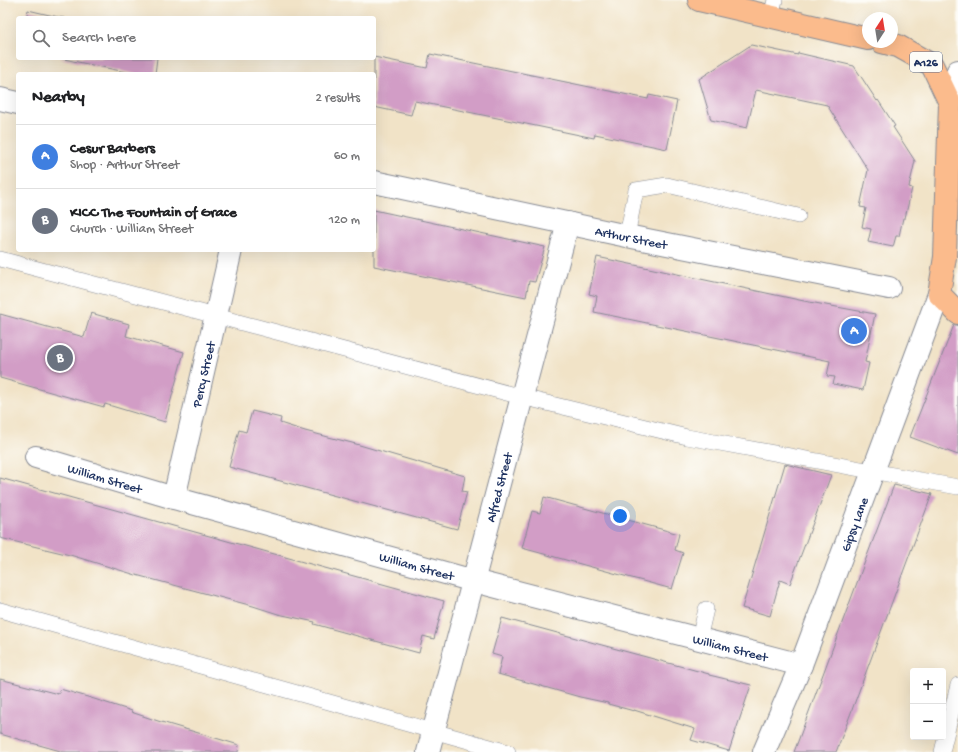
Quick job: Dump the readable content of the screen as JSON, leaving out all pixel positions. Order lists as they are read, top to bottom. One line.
{"streets":{"main road":["A126"],"street":["Arthur Street","Percy Street","William Street","Alfred Street","Gipsy Lane"]},"crossings":[["A126","Gipsy Lane"],["Arthur Street","Alfred Street"],["Percy Street","William Street"],["William Street","Alfred Street"],["William Street","Gipsy Lane"]],"north":"top","page":{"search":"Search here","heading":["Nearby","2 results"],"list":[{"mark":"A","name":"Cesur Barbers","note":"Shop · Arthur Street","value":"60 m"},{"mark":"B","name":"KICC The Fountain of Grace","note":"Church · William Street","value":"120 m"}],"pins":["A","B"],"map_buttons":["+","−"]}}
